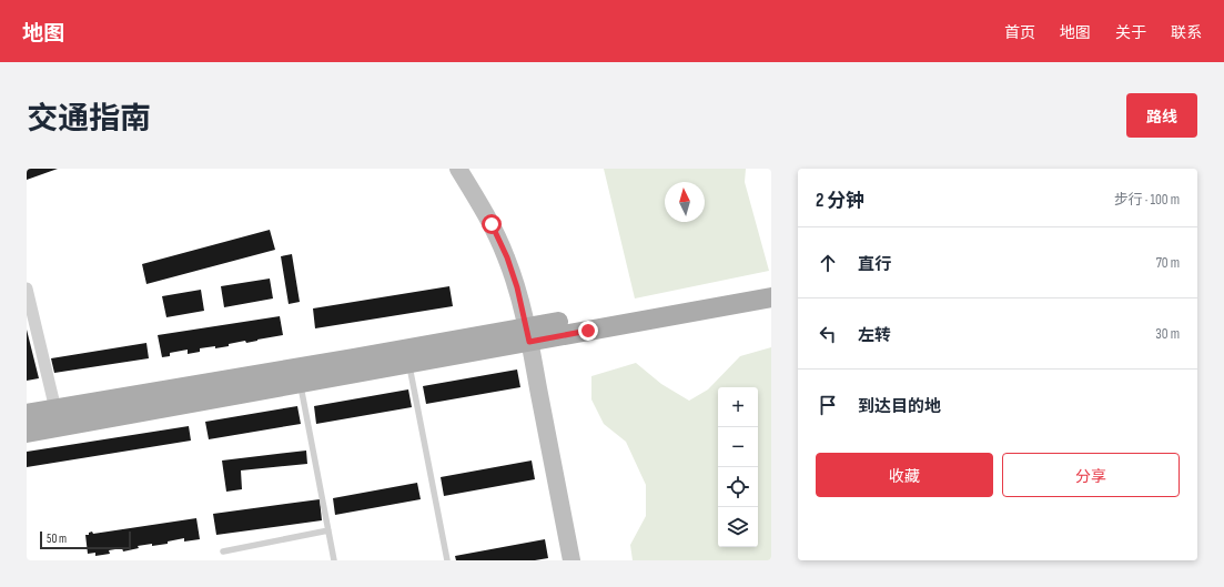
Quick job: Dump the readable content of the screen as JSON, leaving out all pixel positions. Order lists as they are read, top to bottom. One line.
{"scale_bar":"50 m","north":"top","page":{"header":"地图","nav":["首页","地图","关于","联系"],"title":"交通指南","buttons":["路线",["收藏","分享"]],"heading":["2 分钟","步行 · 100 m"],"list":[["直行","70 m"],["左转","30 m"],"到达目的地"],"map_buttons":["+","−"],"scale":"50 m"}}
